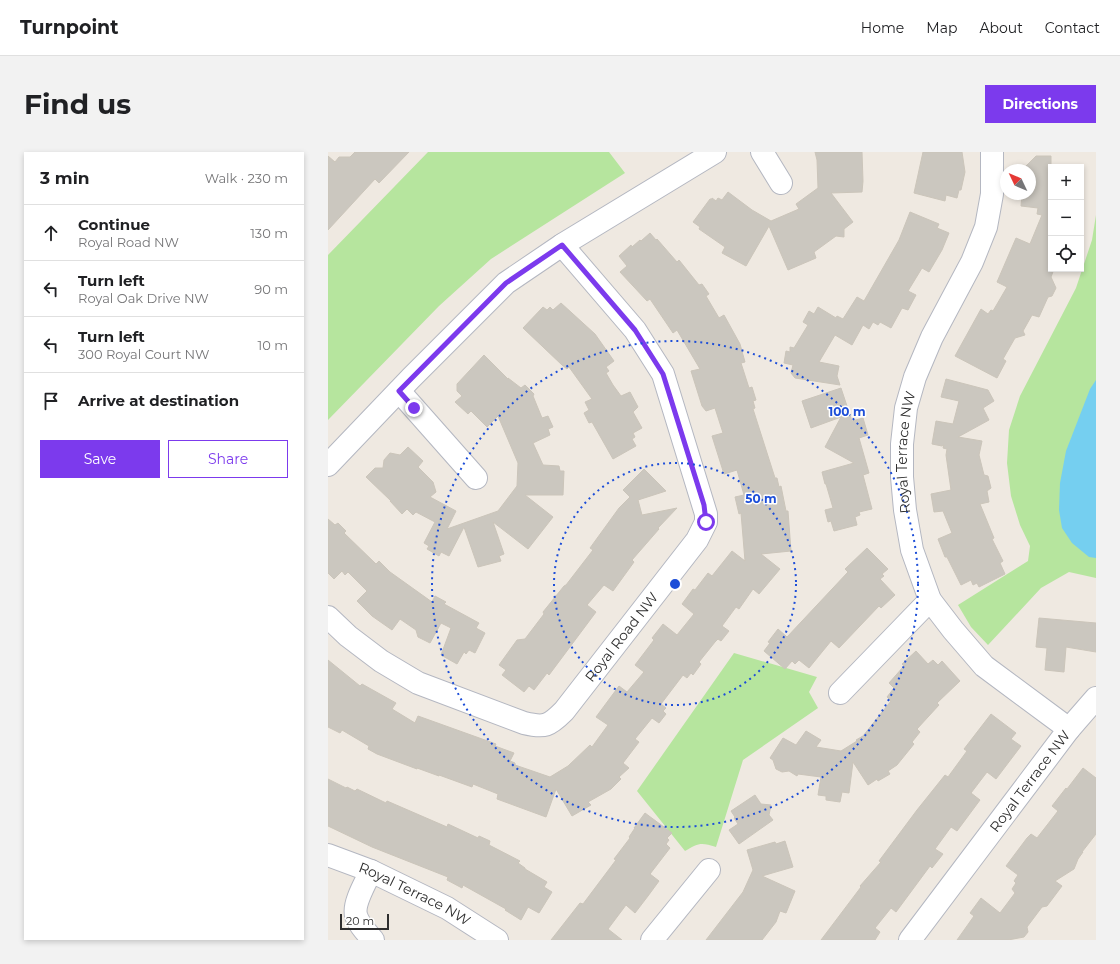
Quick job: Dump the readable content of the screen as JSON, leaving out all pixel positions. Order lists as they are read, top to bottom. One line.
{"streets":{"street":["Royal Terrace NW","Royal Road NW"]},"scale_bar":"20 m","north":"top left","page":{"header":"Turnpoint","nav":["Home","Map","About","Contact"],"buttons":["Directions",["Save","Share"]],"title":"Find us","heading":["3 min","Walk · 230 m"],"map_buttons":["+","−"],"list":[["Continue","Royal Road NW","130 m"],["Turn left","Royal Oak Drive NW","90 m"],["Turn left","300 Royal Court NW","10 m"],"Arrive at destination"],"scale":"20 m"},"rings":["100 m","50 m"]}
